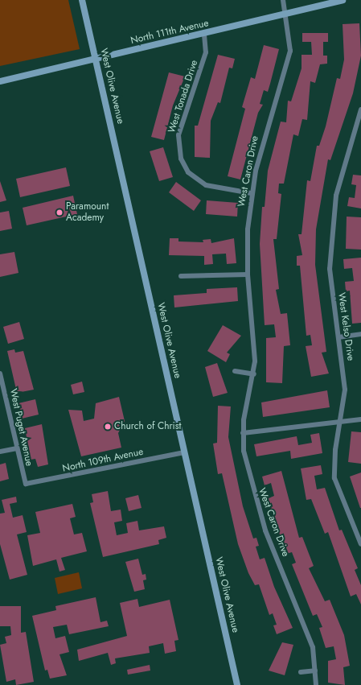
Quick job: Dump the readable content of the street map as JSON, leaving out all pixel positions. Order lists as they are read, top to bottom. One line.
{"streets":{"main road":["North 111th Avenue","West Olive Avenue"],"street":["West Tonada Drive","West Caron Drive","West Kelso Drive","West Puget Avenue","North 109th Avenue"]},"crossings":[["North 111th Avenue","West Olive Avenue"],["North 111th Avenue","West Tonada Drive"],["North 111th Avenue","West Caron Drive"],["West Olive Avenue","North 109th Avenue"],["West Tonada Drive","West Caron Drive"],["West Puget Avenue","North 109th Avenue"]],"places":["Paramount Academy","Church of Christ"]}
